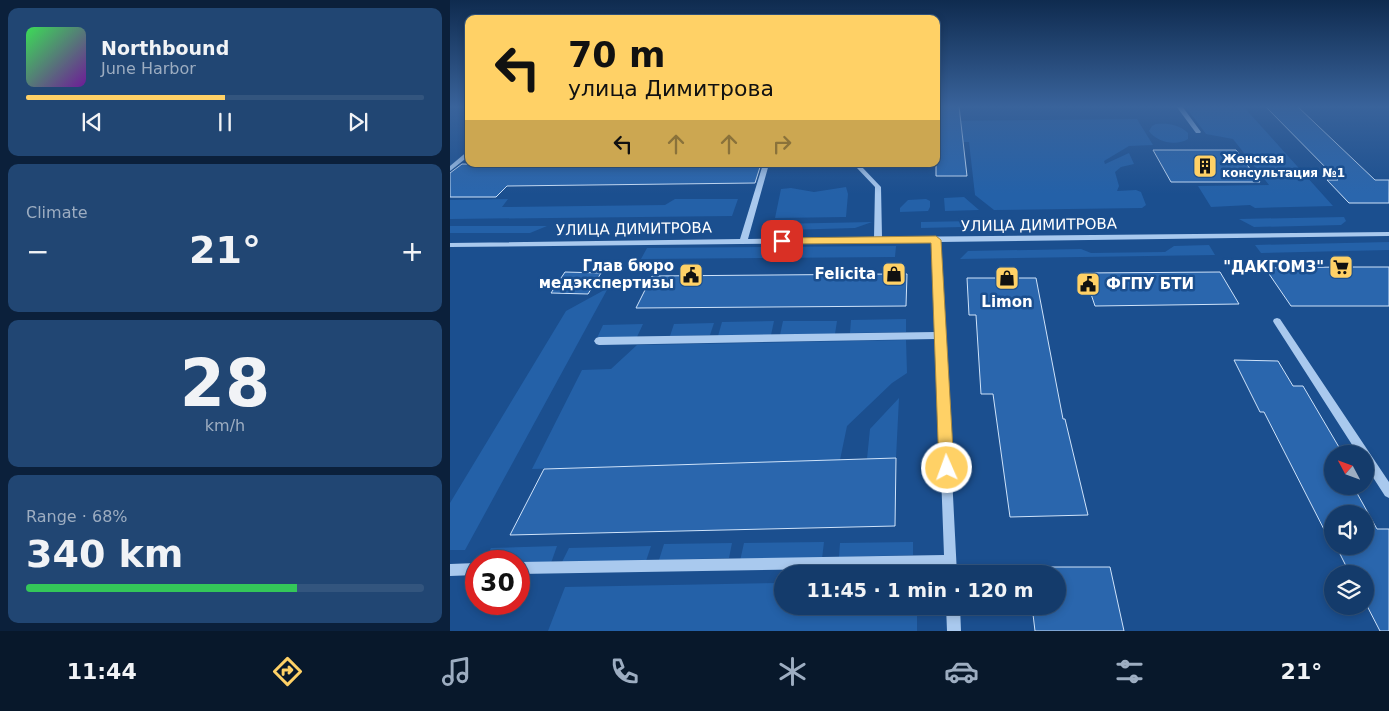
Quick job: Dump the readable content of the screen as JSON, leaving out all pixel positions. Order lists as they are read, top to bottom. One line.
{"streets":{"street":["УЛИЦА ДИМИТРОВА"]},"places":{"building":["Женская консультация №1"],"supermarket":["\"ДАКГОМЗ\""],"shop":["Felicita","Limon"],"public building":["Глав бюро медэкспертизы","ФГПУ БТИ"]},"north":"top left","page":{"turn":["70 m","улица Димитрова"],"song":["Northbound","June Harbor"],"tile":["Climate",["28","km/h"],["Range · 68%","340 km"]],"heat":["−","21°","+"],"limit":"30","trip":"11:45 · 1 min · 120 m","tabs":["11:44","21°"]}}
